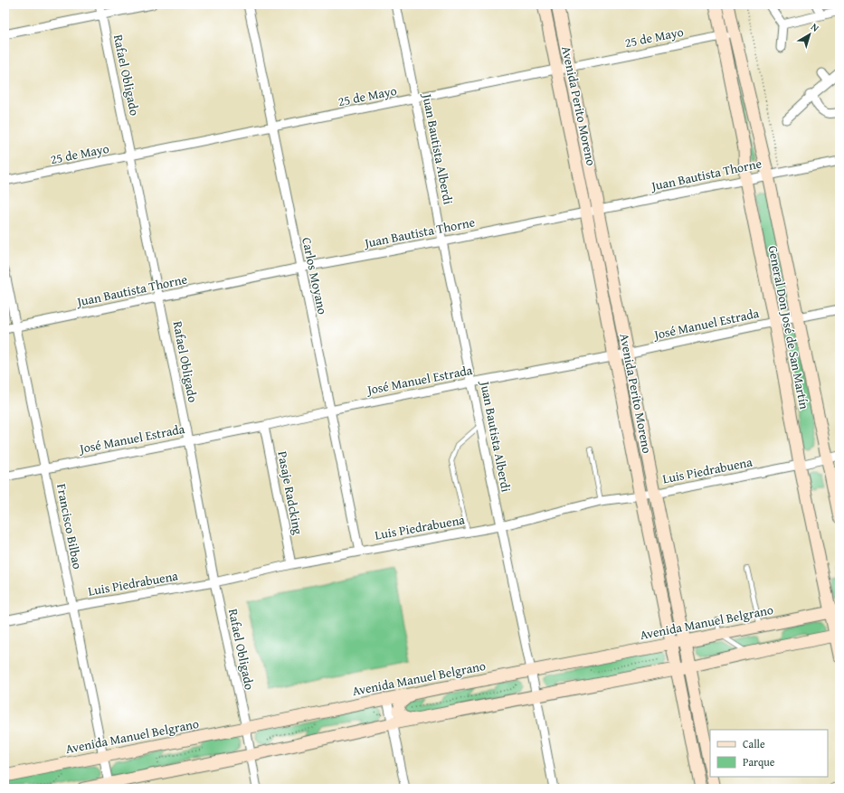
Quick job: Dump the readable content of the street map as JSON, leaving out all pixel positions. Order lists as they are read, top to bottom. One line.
{"streets":{"main road":["Avenida Perito Moreno","General Don José de San Martín","Avenida Manuel Belgrano"],"street":["25 de Mayo","Rafael Obligado","Juan Bautista Alberdi","Juan Bautista Thorne","Carlos Moyano","José Manuel Estrada","Luis Piedrabuena","Pasaje Radcking","Francisco Bilbao"]},"crossings":[["25 de Mayo","Rafael Obligado"],["25 de Mayo","Avenida Perito Moreno"],["25 de Mayo","Juan Bautista Alberdi"],["25 de Mayo","Carlos Moyano"],["25 de Mayo","General Don José de San Martín"],["Rafael Obligado","Juan Bautista Thorne"],["Rafael Obligado","José Manuel Estrada"],["Rafael Obligado","Luis Piedrabuena"],["Rafael Obligado","Avenida Manuel Belgrano"],["Avenida Perito Moreno","Juan Bautista Thorne"],["Avenida Perito Moreno","José Manuel Estrada"],["Avenida Perito Moreno","Luis Piedrabuena"],["Avenida Perito Moreno","Avenida Manuel Belgrano"],["Juan Bautista Alberdi","Juan Bautista Thorne"],["Juan Bautista Alberdi","José Manuel Estrada"],["Juan Bautista Alberdi","Luis Piedrabuena"],["Juan Bautista Alberdi","Avenida Manuel Belgrano"],["Juan Bautista Thorne","Carlos Moyano"],["Juan Bautista Thorne","General Don José de San Martín"],["Juan Bautista Thorne","Francisco Bilbao"],["Carlos Moyano","José Manuel Estrada"],["Carlos Moyano","Luis Piedrabuena"],["José Manuel Estrada","General Don José de San Martín"],["José Manuel Estrada","Pasaje Radcking"],["José Manuel Estrada","Francisco Bilbao"],["General Don José de San Martín","Luis Piedrabuena"],["General Don José de San Martín","Avenida Manuel Belgrano"],["Luis Piedrabuena","Pasaje Radcking"],["Luis Piedrabuena","Francisco Bilbao"],["Francisco Bilbao","Avenida Manuel Belgrano"]],"legend":["Calle","Parque"],"north":"top right"}
